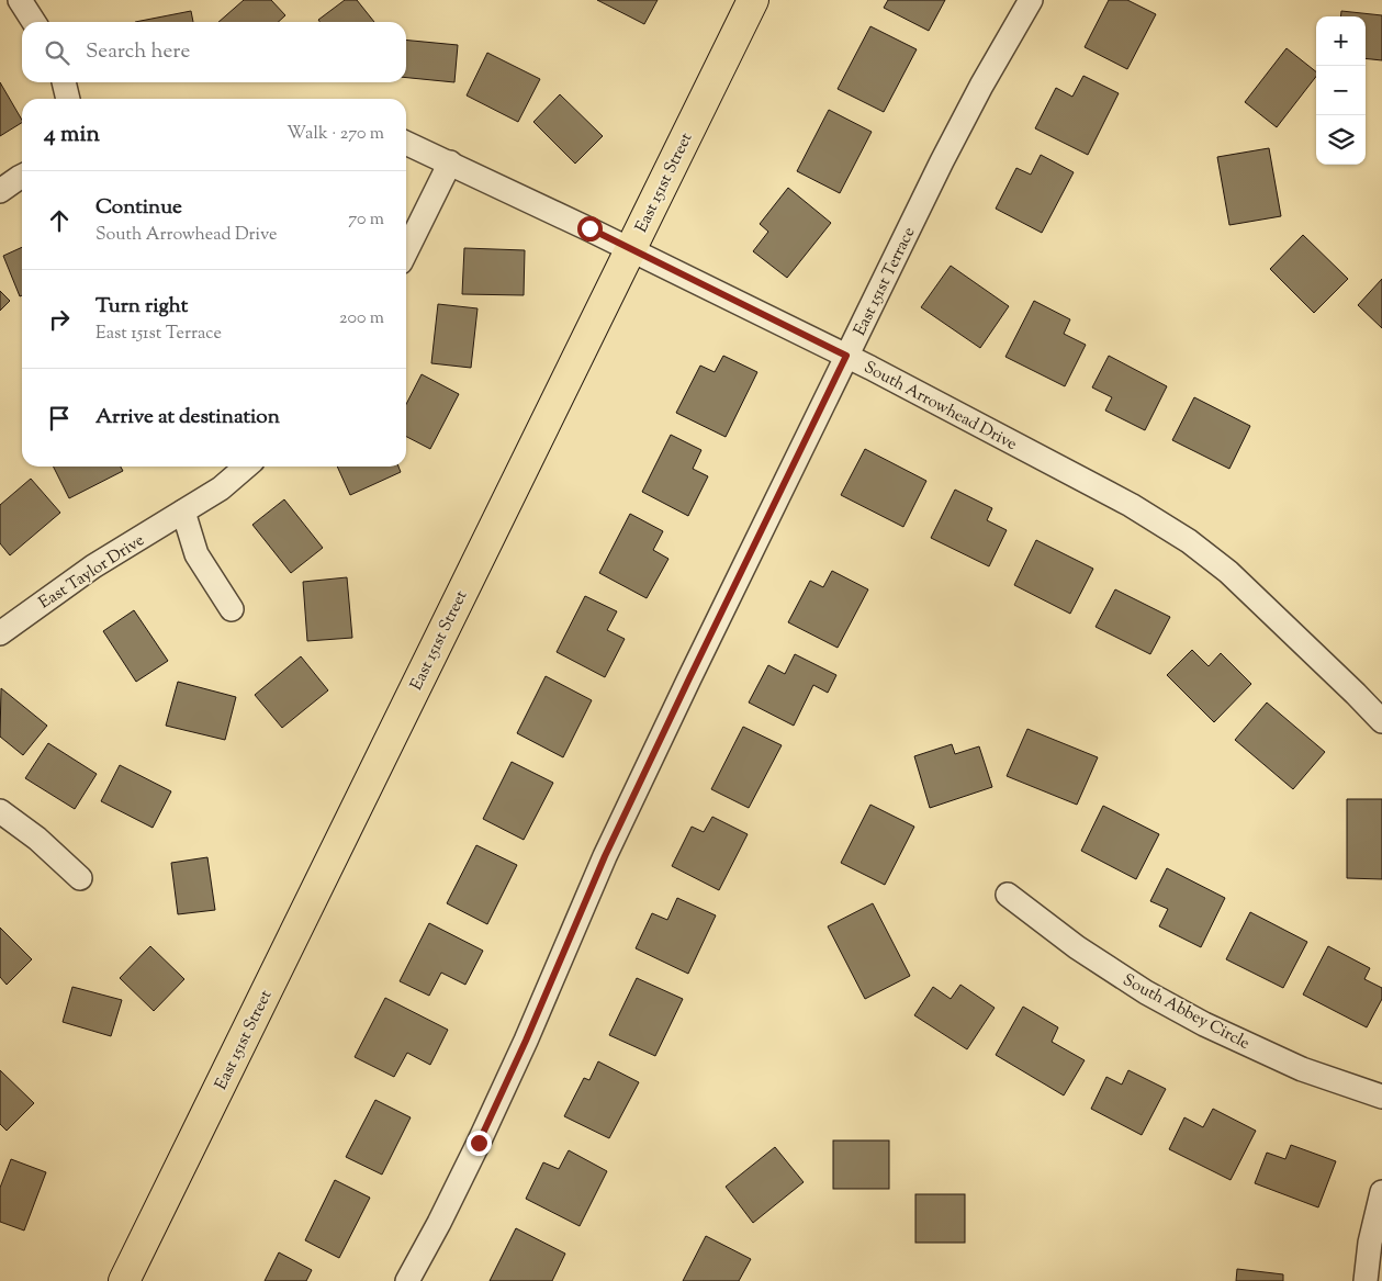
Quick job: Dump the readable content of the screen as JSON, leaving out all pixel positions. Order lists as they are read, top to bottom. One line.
{"streets":{"main road":["East 151st Street"],"street":["East 151st Terrace","South Arrowhead Drive","East Taylor Drive","South Abbey Circle"]},"crossings":[["East 151st Street","South Arrowhead Drive"],["East 151st Terrace","South Arrowhead Drive"]],"page":{"map_buttons":["+","−"],"search":"Search here","heading":["4 min","Walk · 270 m"],"list":[["Continue","South Arrowhead Drive","70 m"],["Turn right","East 151st Terrace","200 m"],"Arrive at destination"]}}
